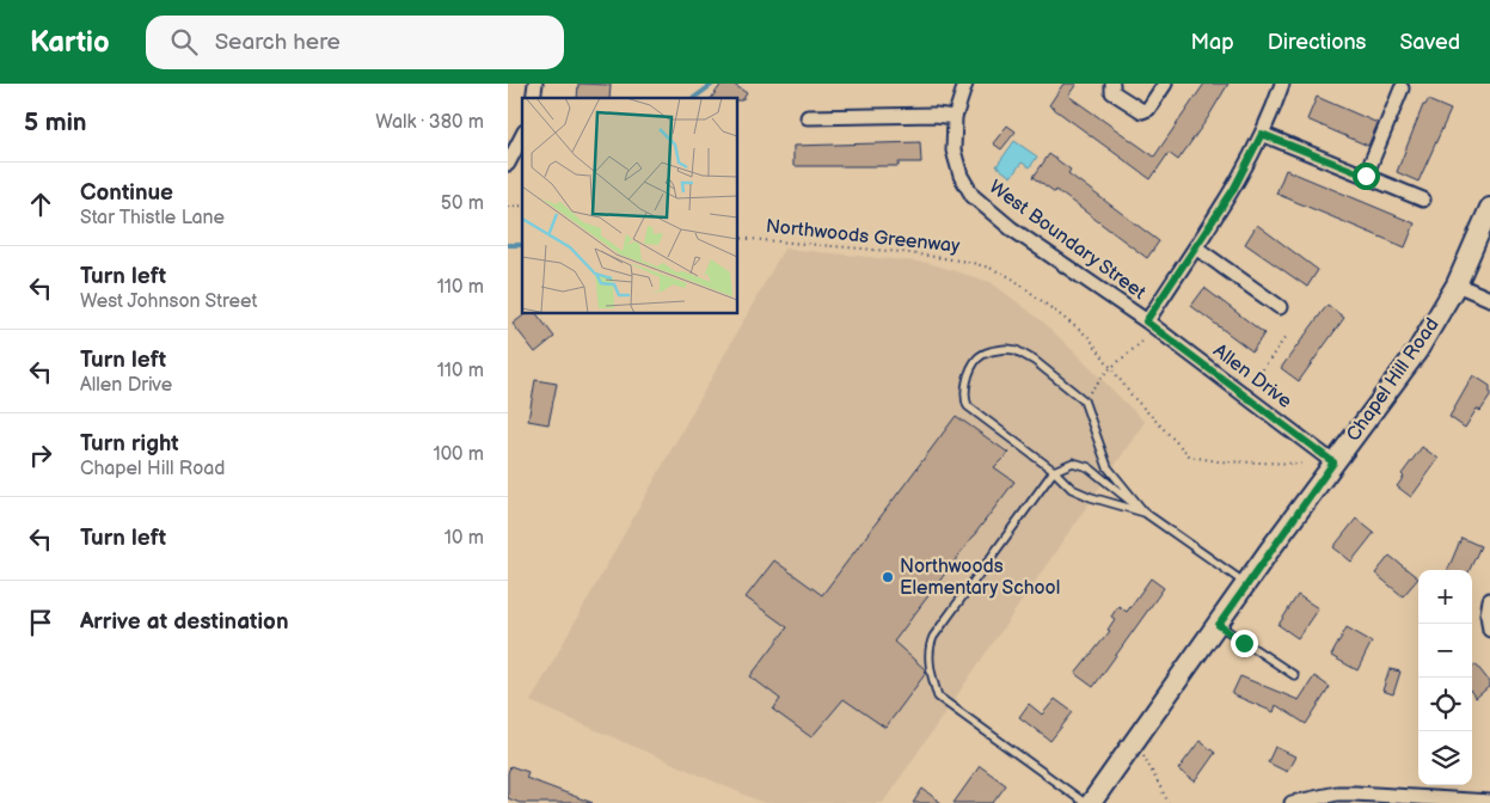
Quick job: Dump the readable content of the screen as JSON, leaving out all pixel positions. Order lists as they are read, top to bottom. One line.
{"streets":{"main road":["Chapel Hill Road"],"street":["West Boundary Street","Allen Drive"],"path":["Northwoods Greenway"]},"crossings":[["West Boundary Street","Allen Drive"],["Allen Drive","Chapel Hill Road"]],"places":["Northwoods Elementary School"],"page":{"header":"Kartio","search":"Search here","nav":["Map","Directions","Saved"],"heading":["5 min","Walk · 380 m"],"list":[["Continue","Star Thistle Lane","50 m"],["Turn left","West Johnson Street","110 m"],["Turn left","Allen Drive","110 m"],["Turn right","Chapel Hill Road","100 m"],["Turn left","10 m"],"Arrive at destination"],"map_buttons":["+","−"]}}
